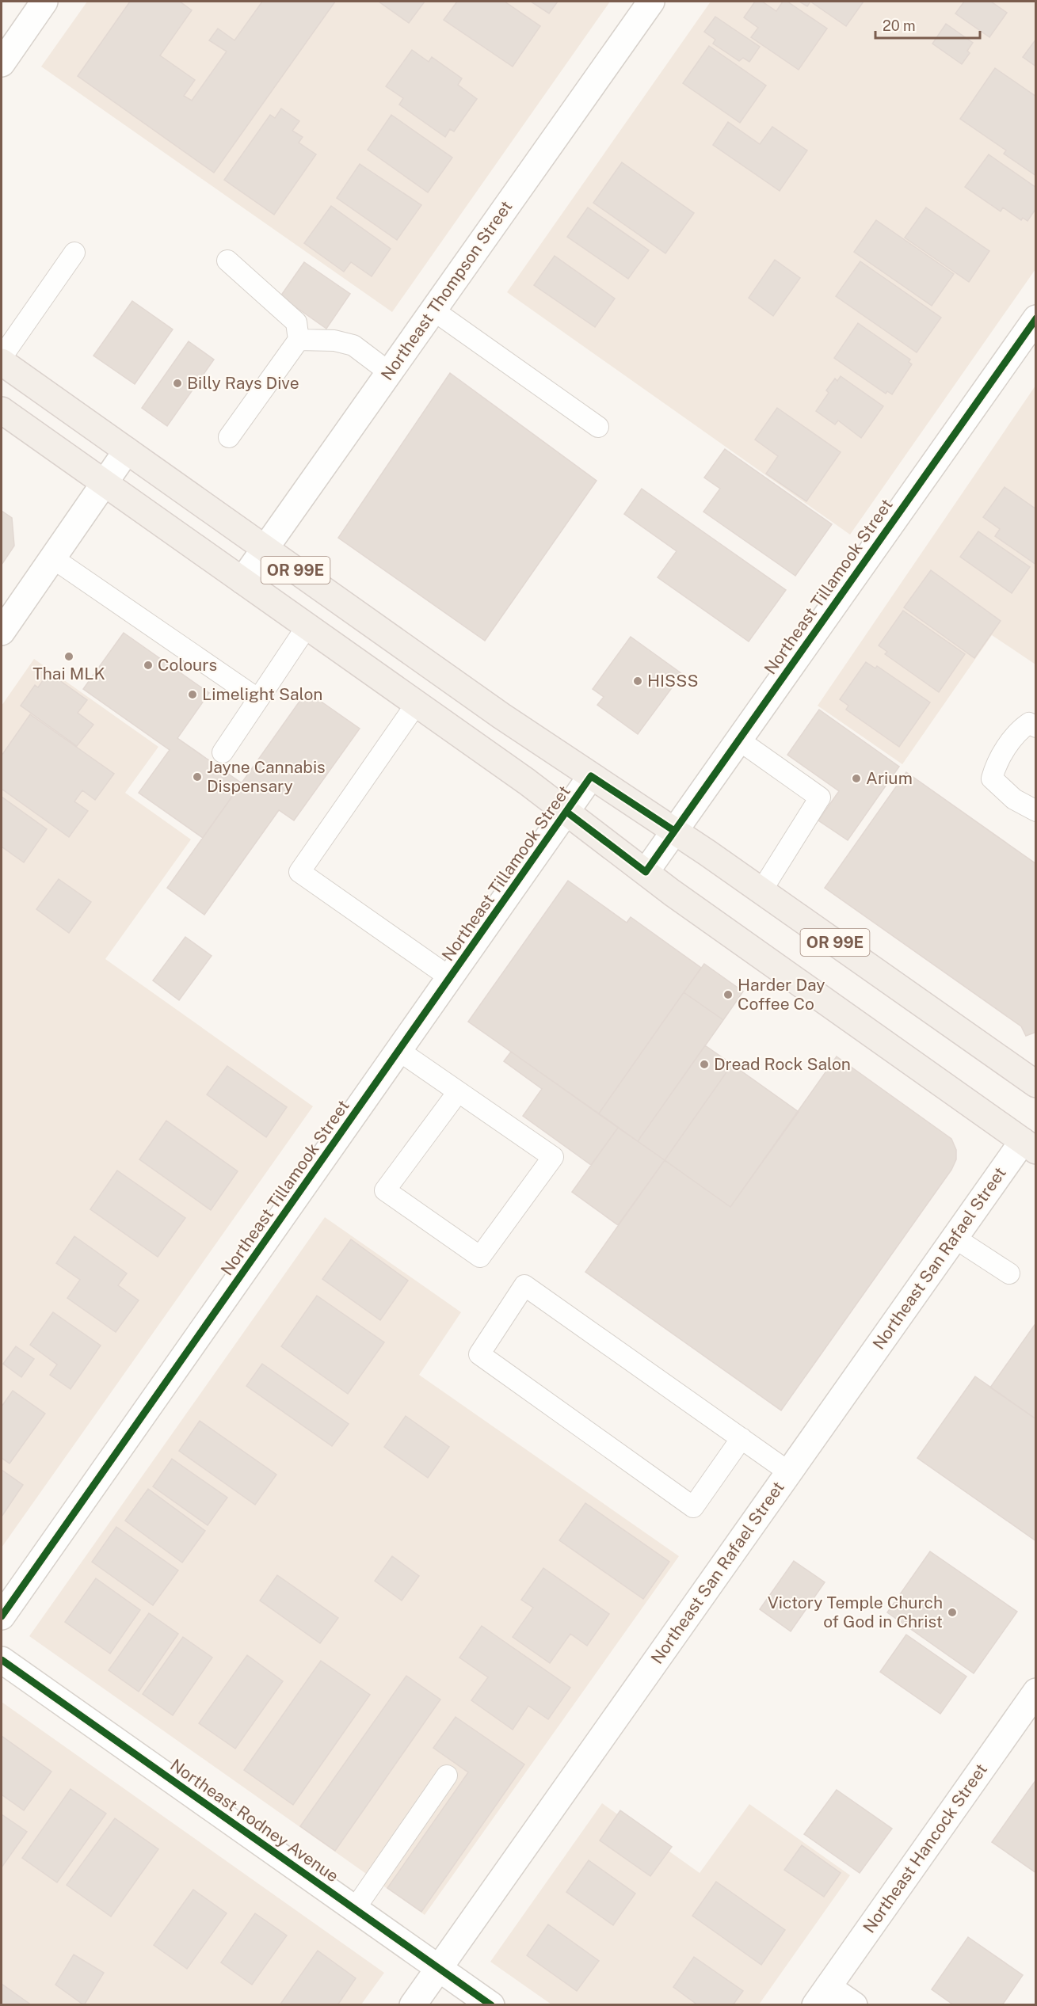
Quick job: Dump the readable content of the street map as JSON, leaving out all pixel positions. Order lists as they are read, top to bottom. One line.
{"streets":{"main road":["OR 99E"],"street":["Northeast Thompson Street","Northeast Tillamook Street","Northeast San Rafael Street","Northeast Rodney Avenue","Northeast Hancock Street"]},"crossings":[["Northeast Thompson Street","OR 99E"],["OR 99E","Northeast Tillamook Street"],["OR 99E","Northeast San Rafael Street"],["Northeast San Rafael Street","Northeast Rodney Avenue"]],"places":["Billy Rays Dive","Thai MLK","Colours","HISSS","Limelight Salon","Jayne Cannabis Dispensary","Arium","Harder Day Coffee Co","Dread Rock Salon","Victory Temple Church of God in Christ"],"scale_bar":"20 m"}
